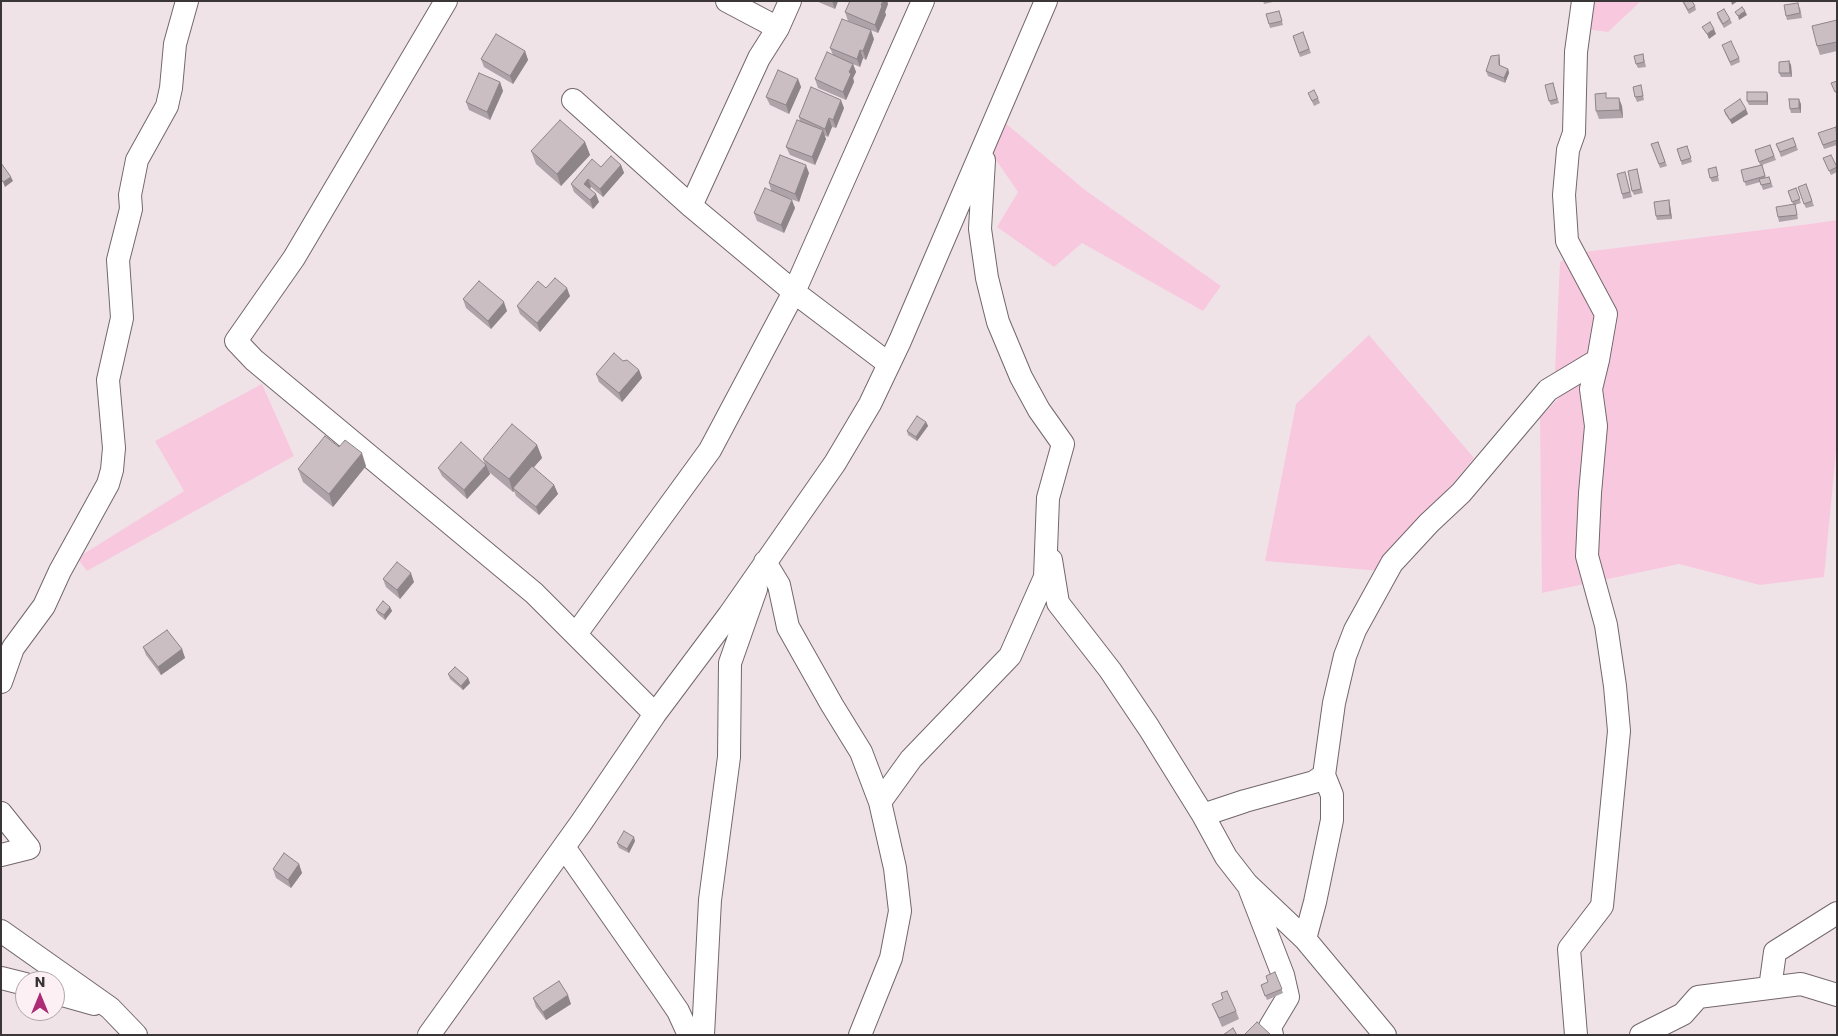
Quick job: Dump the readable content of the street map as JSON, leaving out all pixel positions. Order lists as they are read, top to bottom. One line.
{"north":"top"}
